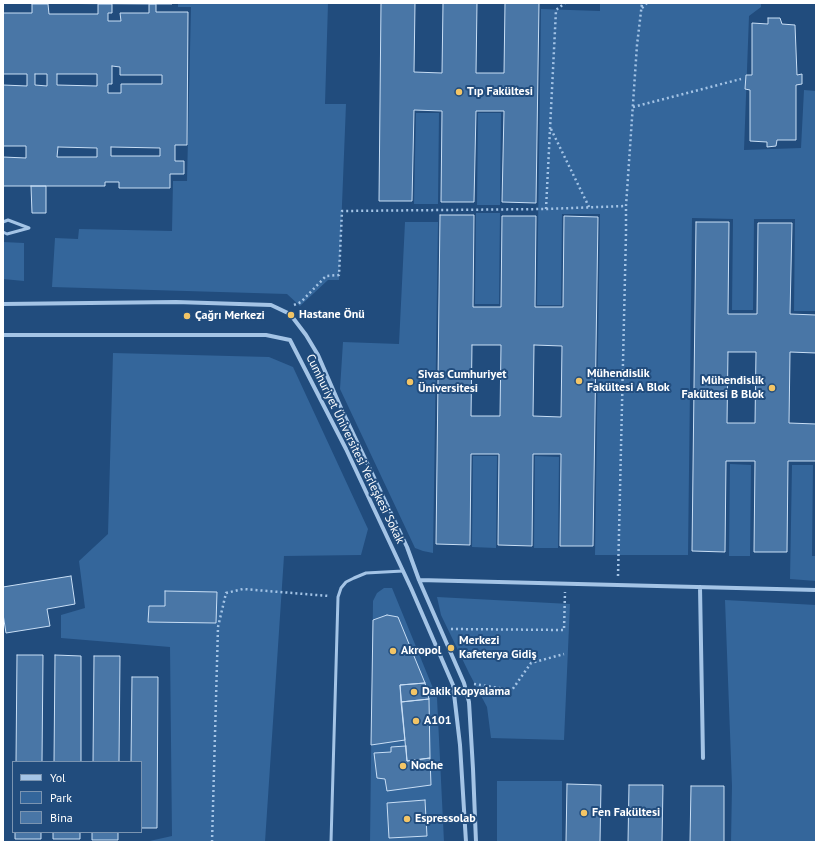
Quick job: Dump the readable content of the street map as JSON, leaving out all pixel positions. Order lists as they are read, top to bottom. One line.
{"streets":{"street":["Cumhuriyet Üniversitesi Yerleşkesi Sokak"]},"places":["Tıp Fakültesi","Hastane Önü","Çağrı Merkezi","Mühendislik Fakültesi A Blok","Sivas Cumhuriyet Üniversitesi","Mühendislik Fakültesi B Blok","Merkezi Kafeterya Gidiş","Akropol","Dakik Kopyalama","A101","Noche","Fen Fakültesi","Espressolab"],"legend":["Yol","Park","Bina"]}
